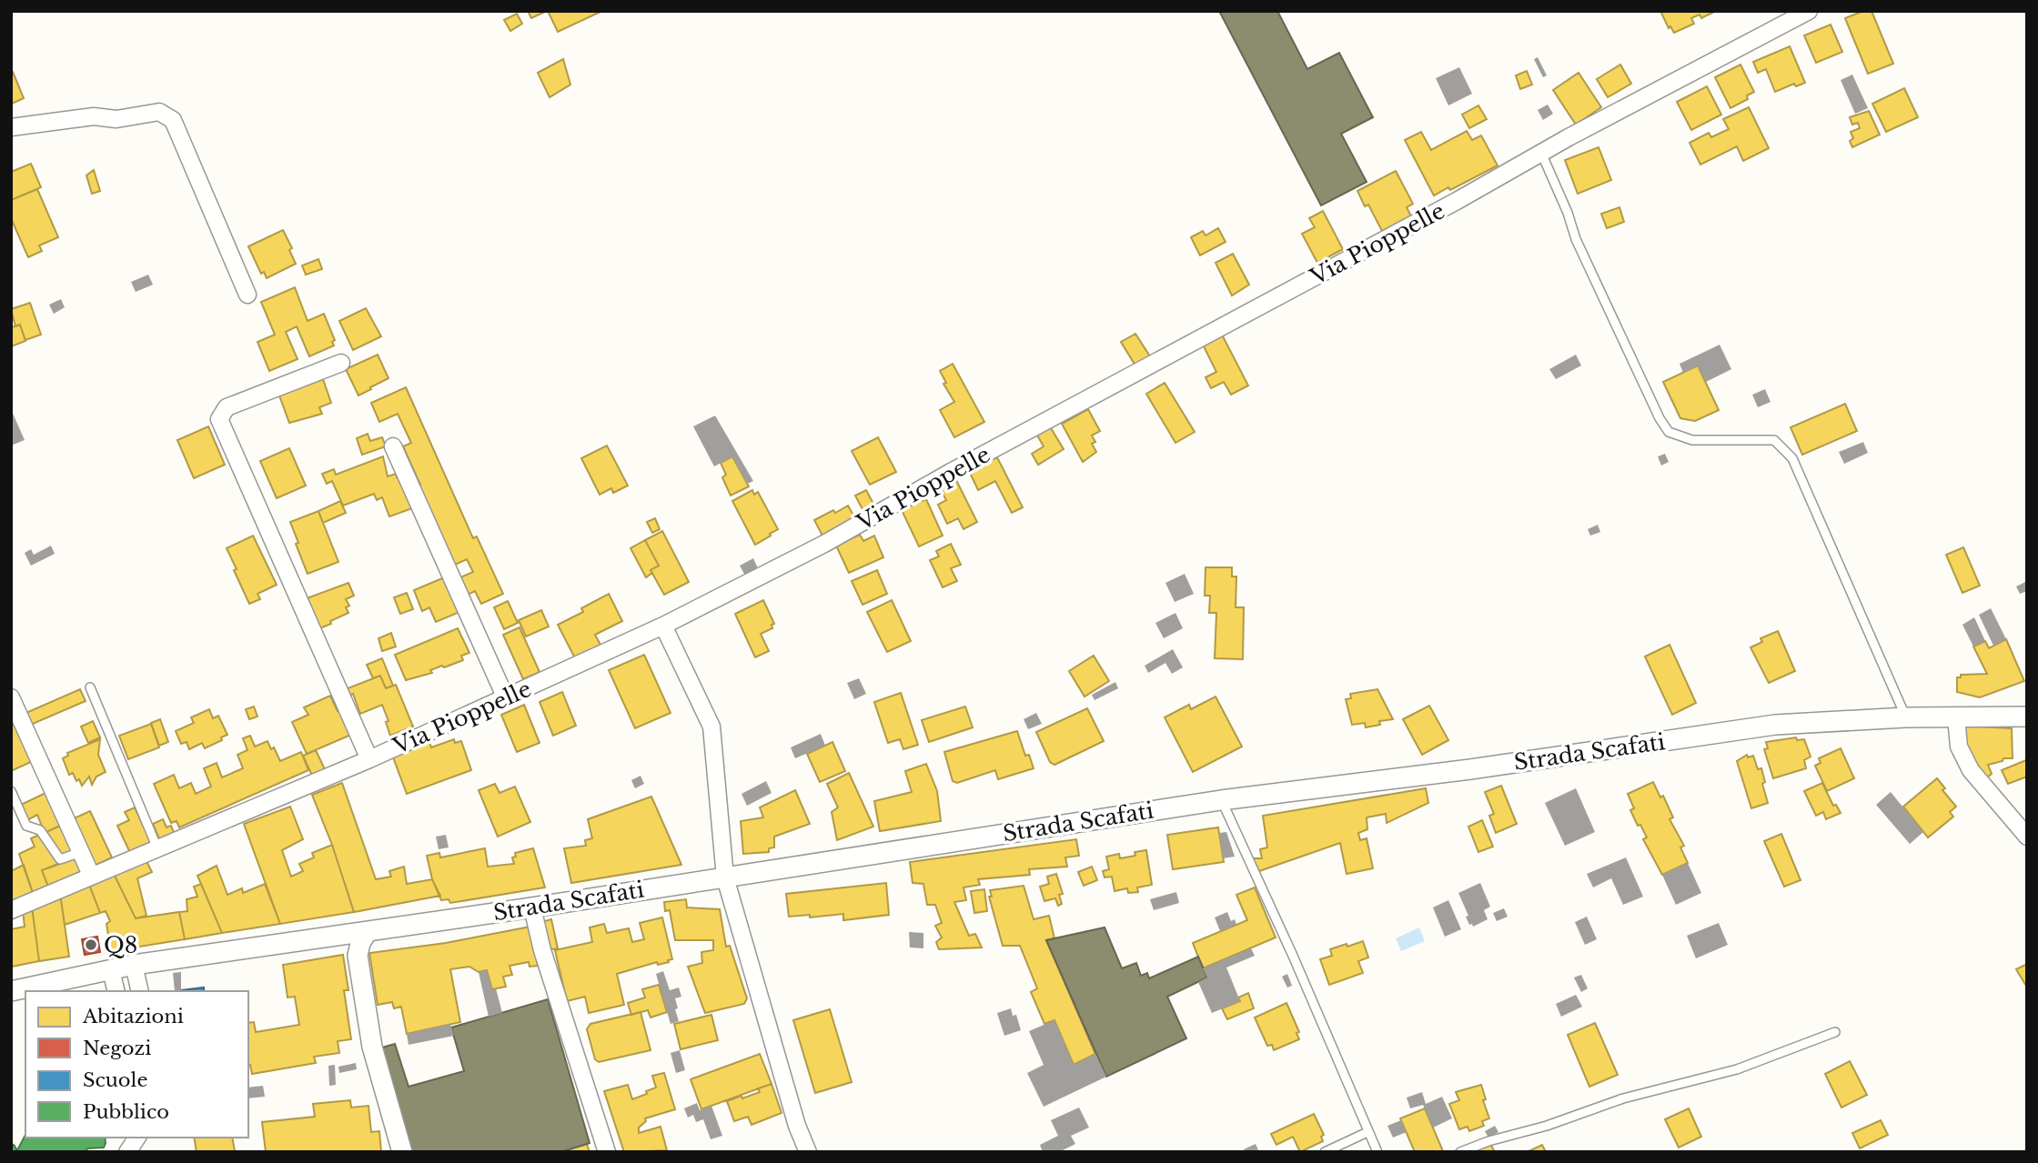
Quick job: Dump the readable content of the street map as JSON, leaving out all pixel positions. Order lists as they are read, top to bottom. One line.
{"streets":{"street":["Via Pioppelle","Strada Scafati"]},"places":["Q8"],"legend":["Abitazioni","Negozi","Scuole","Pubblico"]}
